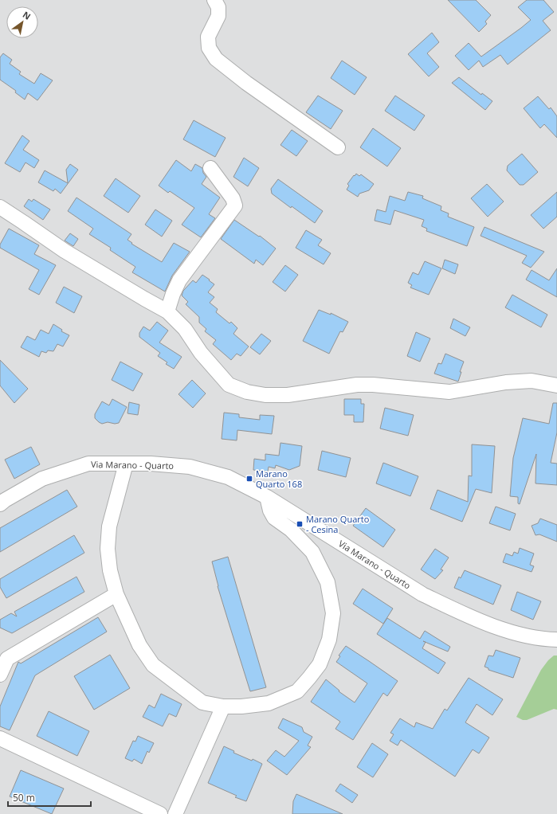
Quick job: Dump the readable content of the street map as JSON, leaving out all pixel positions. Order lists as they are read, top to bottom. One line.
{"streets":{"street":["Via Marano - Quarto"]},"places":{"transit":["Marano Quarto 168","Marano Quarto - Cesina"]},"scale_bar":"50 m","north":"top right"}
